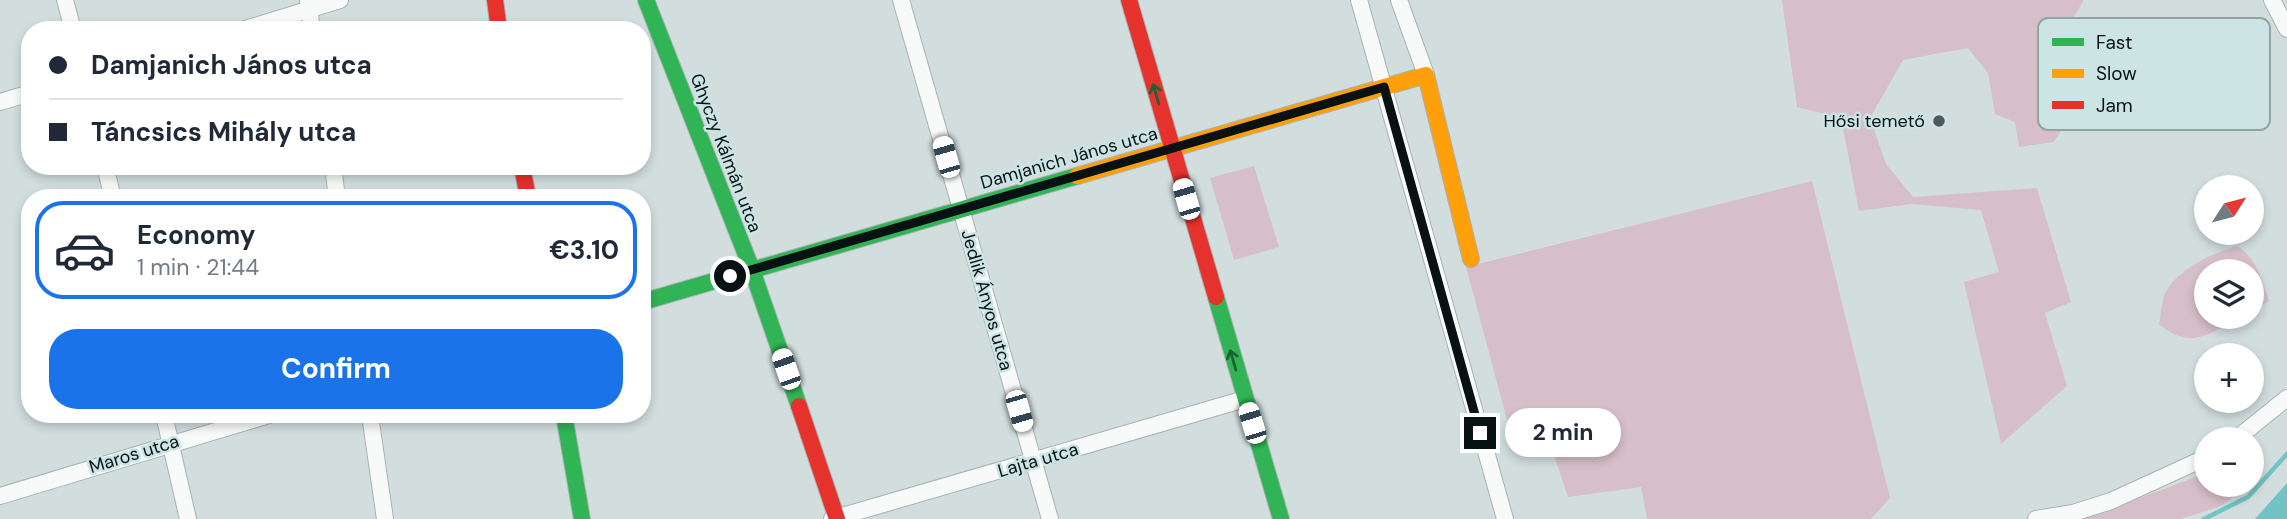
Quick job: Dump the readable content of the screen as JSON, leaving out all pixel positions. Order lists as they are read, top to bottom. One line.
{"streets":{"street":["Ghyczy Kálmán utca","Damjanich János utca","Jedlik Ányos utca","Maros utca","Lajta utca"]},"crossings":[["Ghyczy Kálmán utca","Damjanich János utca"],["Ghyczy Kálmán utca","Lajta utca"],["Damjanich János utca","Jedlik Ányos utca"],["Jedlik Ányos utca","Lajta utca"]],"places":["Hősi temető"],"legend":["Fast","Slow","Jam"],"north":"top right","page":{"banner":["Damjanich János utca","Táncsics Mihály utca"],"map_buttons":["+","−"],"list":[{"name":"Economy","note":"1 min · 21:44","value":"€3.10"}],"buttons":"Confirm","bubble":"2 min"}}
